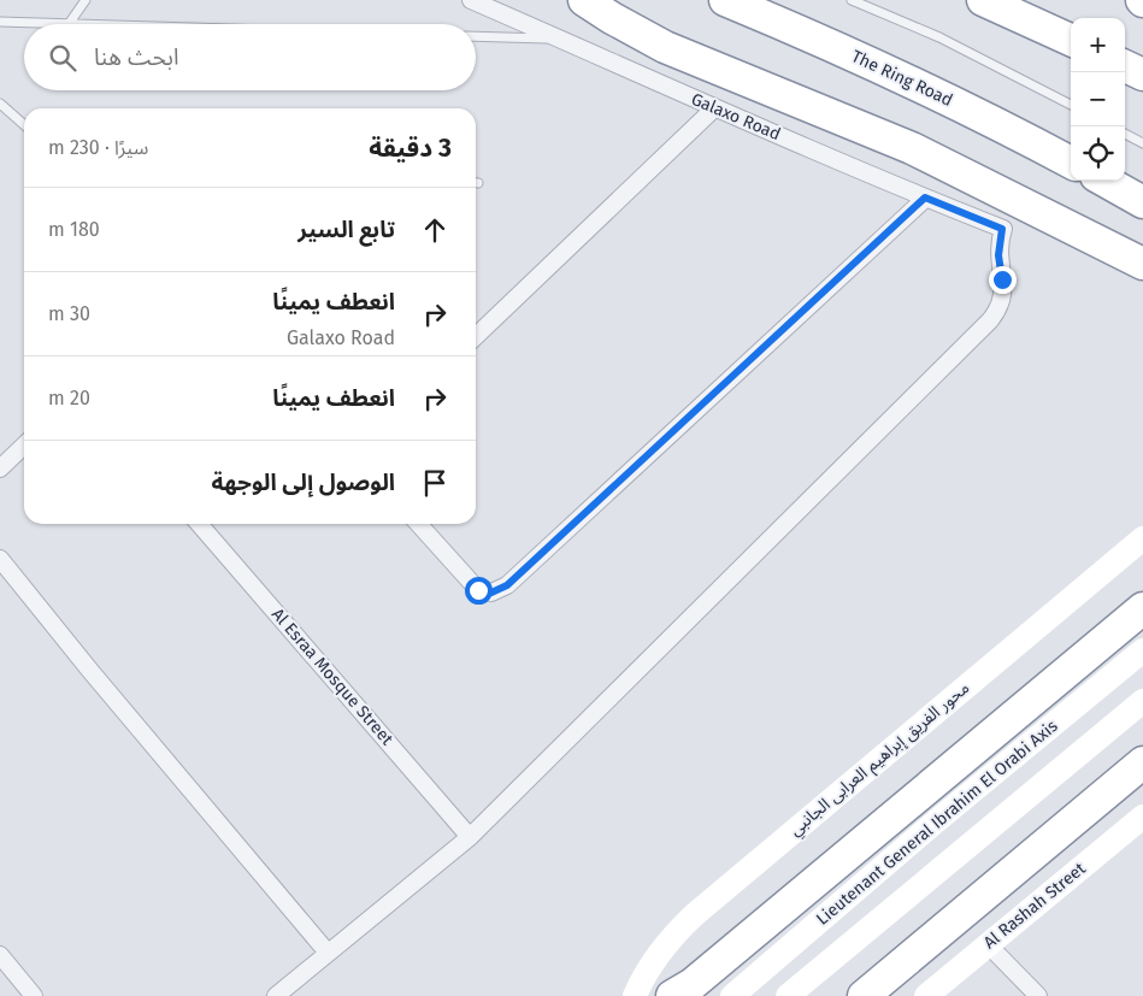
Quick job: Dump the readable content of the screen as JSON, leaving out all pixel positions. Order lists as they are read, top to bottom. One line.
{"streets":{"highway":["The Ring Road"],"main road":["محور الفريق إبراهيم العرابى الجانبي","Lieutenant General Ibrahim El Orabi Axis","Al Rashah Street"],"street":["Galaxo Road","Al Esraa Mosque Street"]},"crossings":[["Galaxo Road","Al Esraa Mosque Street"]],"page":{"map_buttons":["+","−"],"search":"ابحث هنا","heading":["3 دقيقة","سيرًا · 230 m"],"list":[["تابع السير","180 m"],["انعطف يمينًا","Galaxo Road","30 m"],["انعطف يمينًا","20 m"],"الوصول إلى الوجهة"]}}
